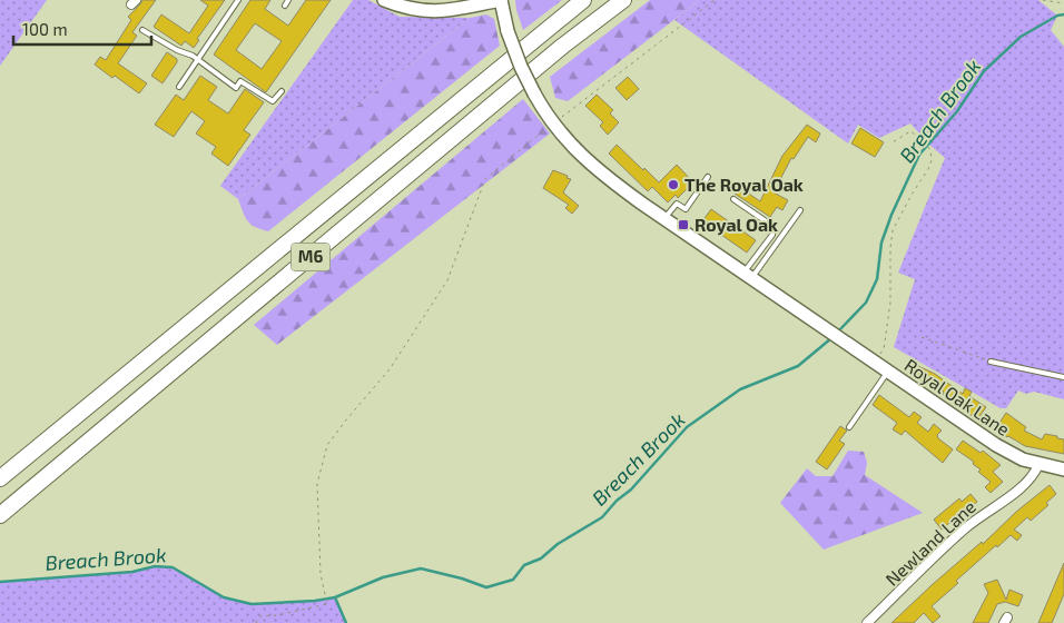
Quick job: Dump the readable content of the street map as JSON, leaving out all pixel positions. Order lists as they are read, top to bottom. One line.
{"streets":{"highway":["M6"],"street":["Royal Oak Lane","Newland Lane"]},"crossings":[["Royal Oak Lane","Newland Lane"]],"water":["Breach Brook"],"places":{"other":["The Royal Oak"],"transit":["Royal Oak"]},"scale_bar":"100 m"}
